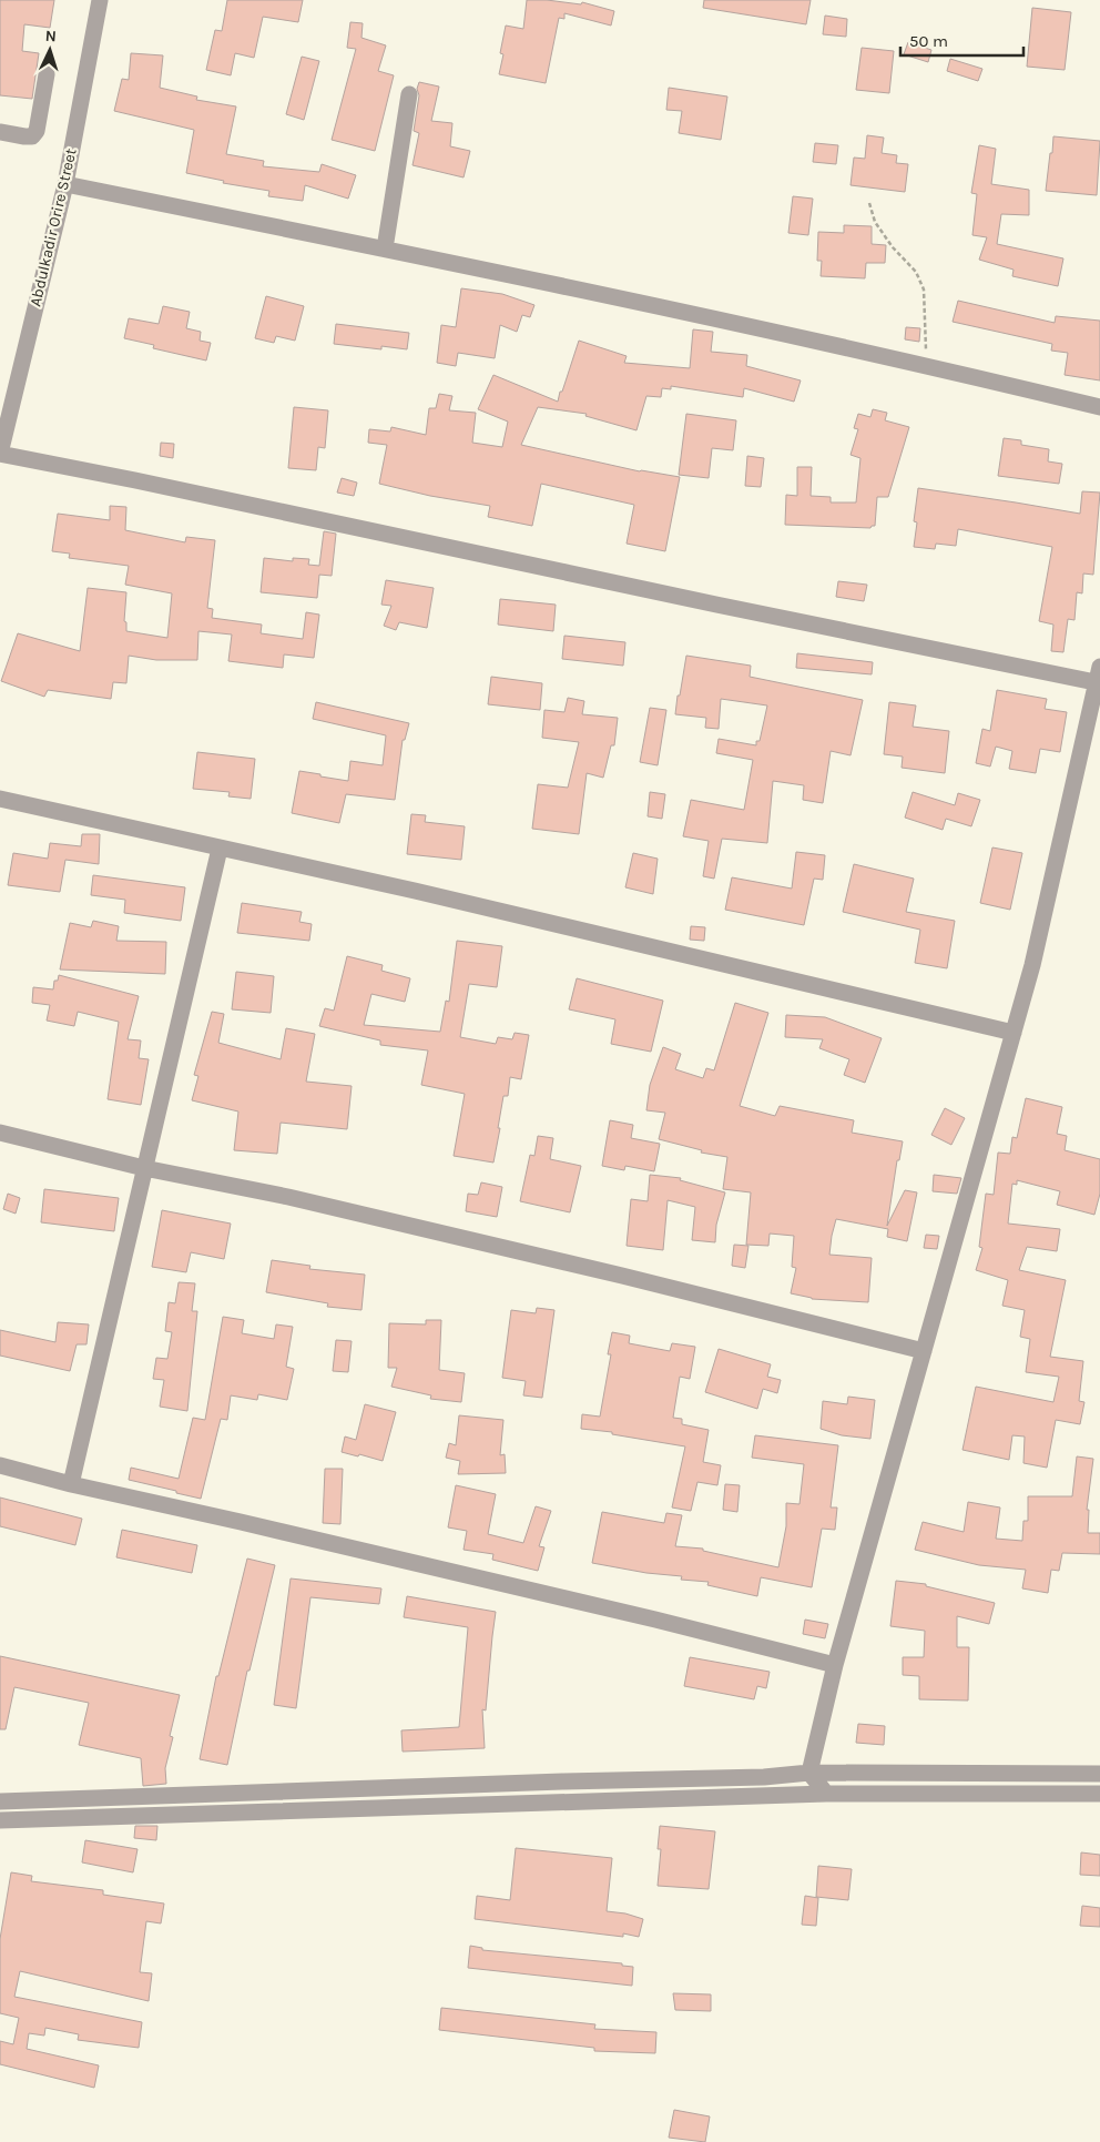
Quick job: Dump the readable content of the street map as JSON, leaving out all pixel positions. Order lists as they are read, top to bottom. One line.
{"streets":{"street":["Abdulkadir Orire Street"]},"scale_bar":"50 m","north":"top"}
